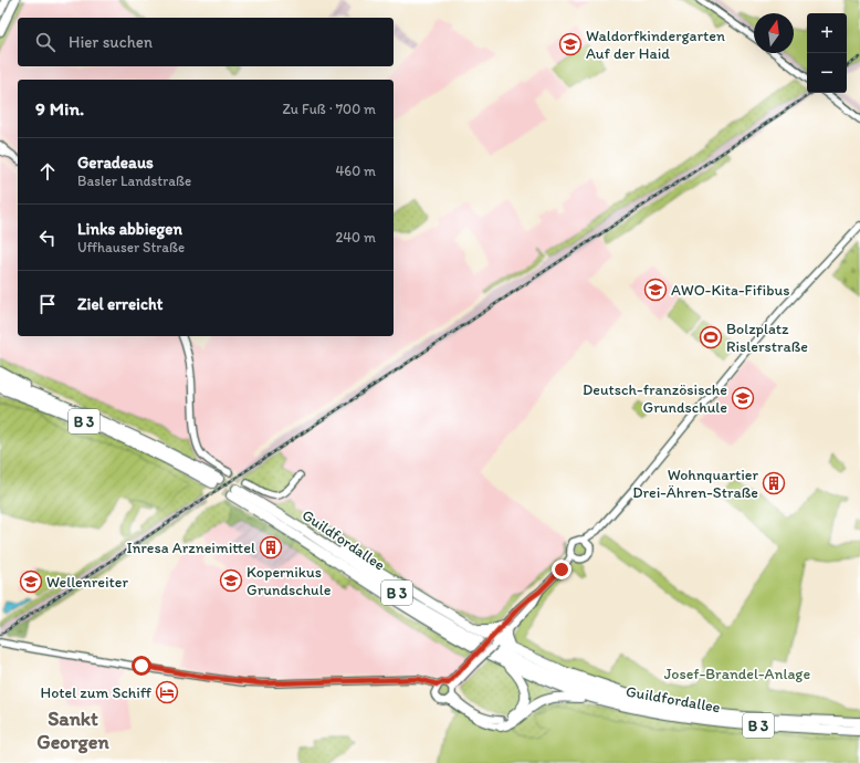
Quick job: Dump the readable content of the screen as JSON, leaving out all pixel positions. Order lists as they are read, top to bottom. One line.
{"streets":{"highway":["B 3","Guildfordallee"]},"districts":["Sankt Georgen"],"parks":["Josef-Brandel-Anlage"],"places":{"school or university":["Waldorfkindergarten Auf der Haid","AWO-Kita-Fifibus","Deutsch-französische Grundschule","Kopernikus Grundschule","Wellenreiter"],"sports":["Bolzplatz Rislerstraße"],"building":["Wohnquartier Drei-Ähren-Straße","Inresa Arzneimittel"],"hotel":["Hotel zum Schiff"]},"north":"top","page":{"map_buttons":["+","−"],"search":"Hier suchen","heading":["9 Min.","Zu Fuß · 700 m"],"list":[["Geradeaus","Basler Landstraße","460 m"],["Links abbiegen","Uffhauser Straße","240 m"],"Ziel erreicht"]}}
